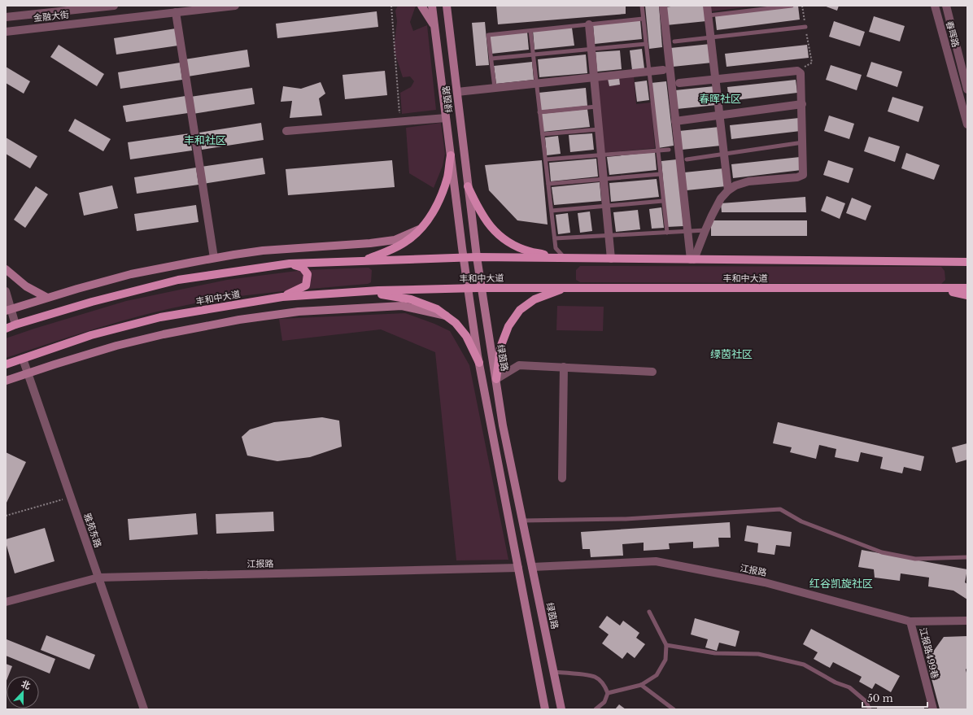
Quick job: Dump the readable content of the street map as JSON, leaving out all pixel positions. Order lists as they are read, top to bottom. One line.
{"streets":{"main road":["绿茵路","丰和中大道"],"street":["金融大街","春晖路","雅苑东路","江报路","江报路499巷"]},"crossings":[["绿茵路","丰和中大道"],["绿茵路","江报路"],["丰和中大道","雅苑东路"],["雅苑东路","江报路"],["江报路","江报路499巷"]],"districts":["春晖社区","丰和社区","绿茵社区","红谷凯旋社区"],"scale_bar":"50 m","north":"top"}
